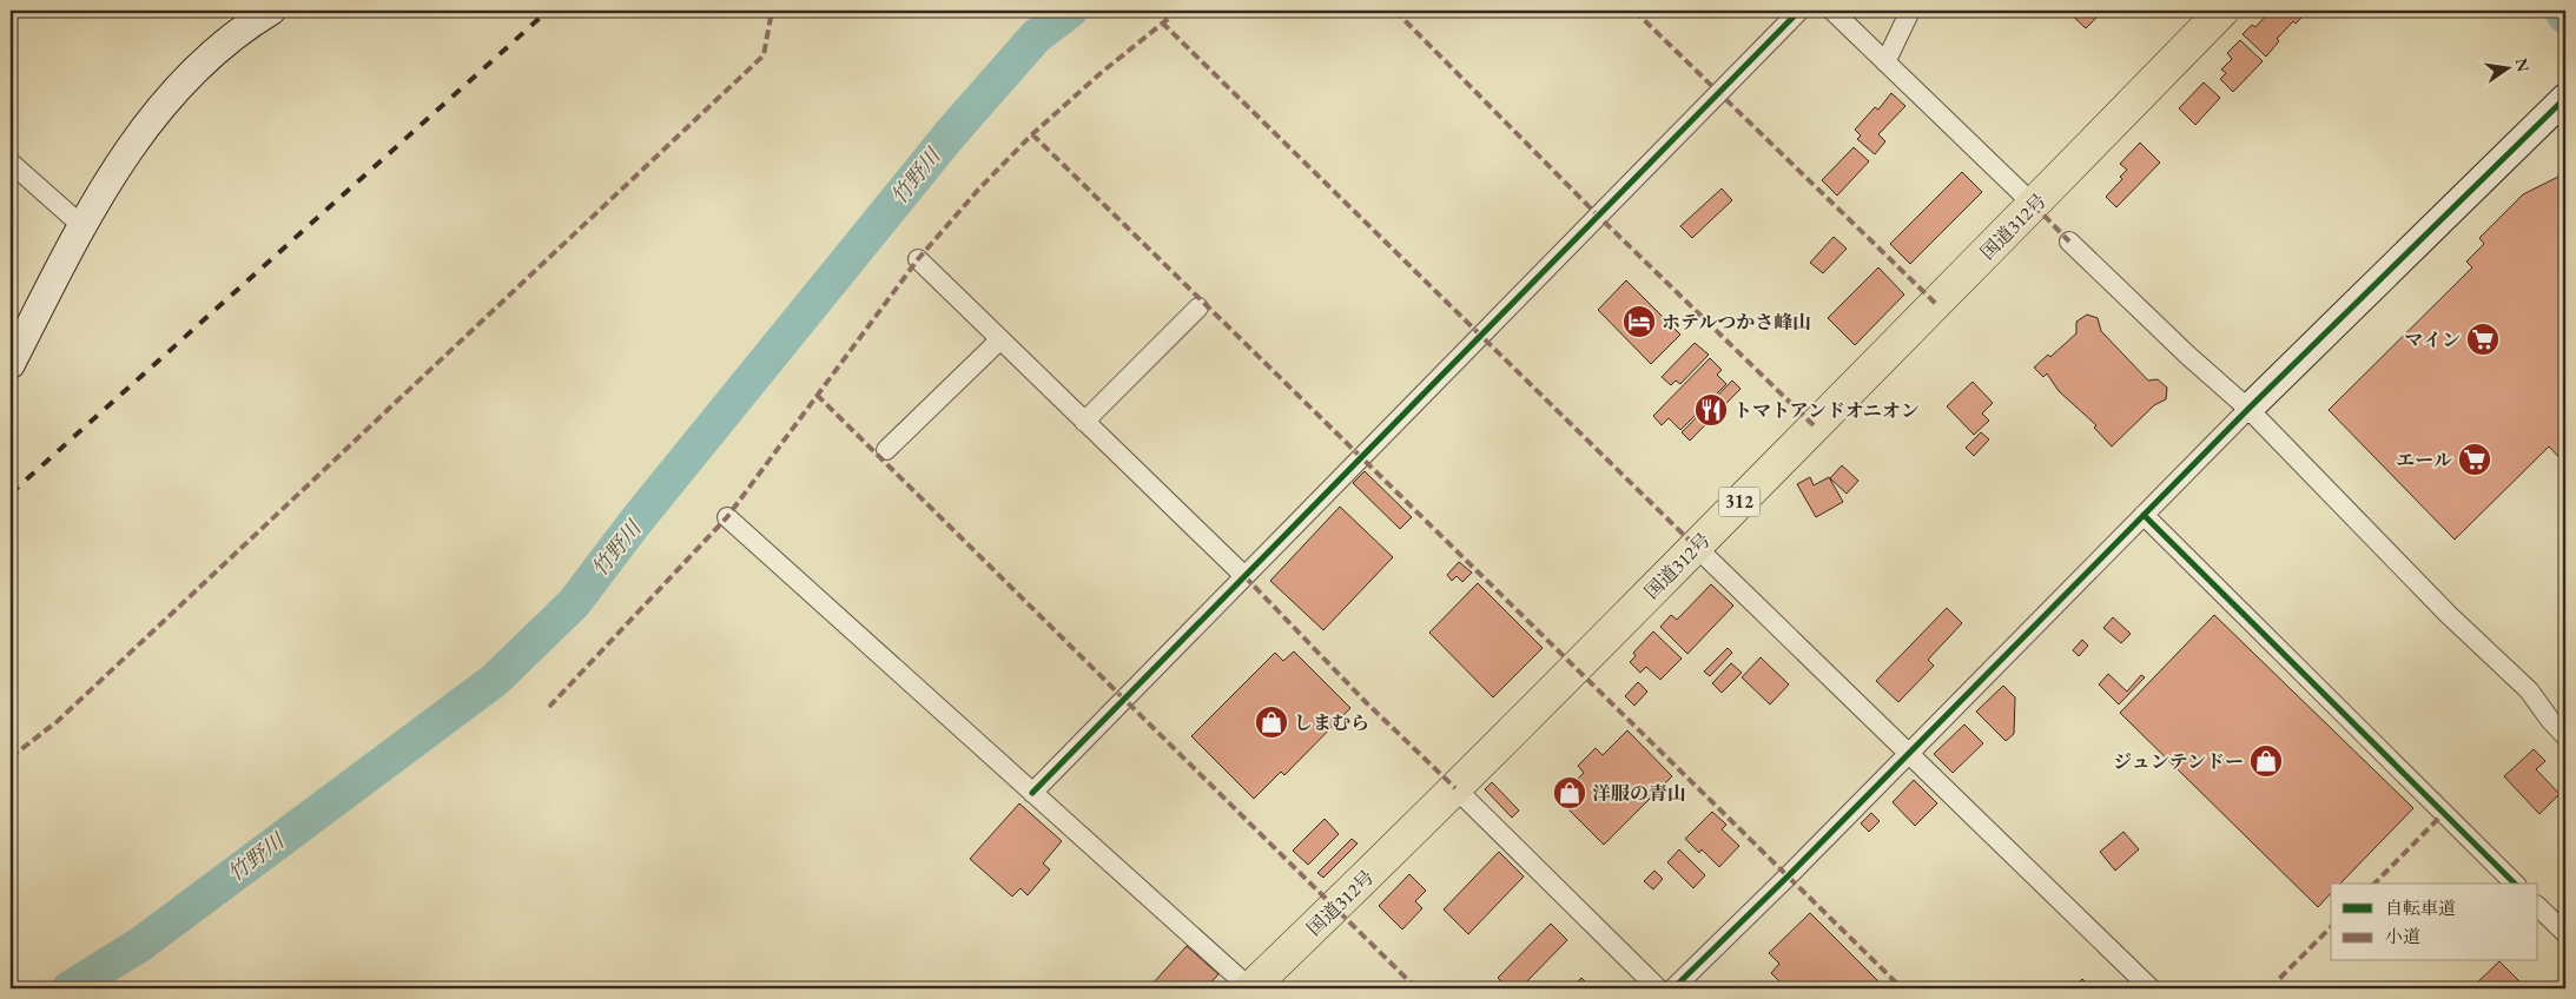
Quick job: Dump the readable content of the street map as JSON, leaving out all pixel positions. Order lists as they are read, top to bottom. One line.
{"streets":{"highway":["国道312号","312"]},"water":["竹野川"],"places":{"hotel":["ホテルつかさ峰山"],"supermarket":["マイン","エール"],"restaurant":["トマトアンドオニオン"],"shop":["しまむら","ジュンテンドー","洋服の青山"]},"legend":["自転車道","小道"],"north":"right"}
